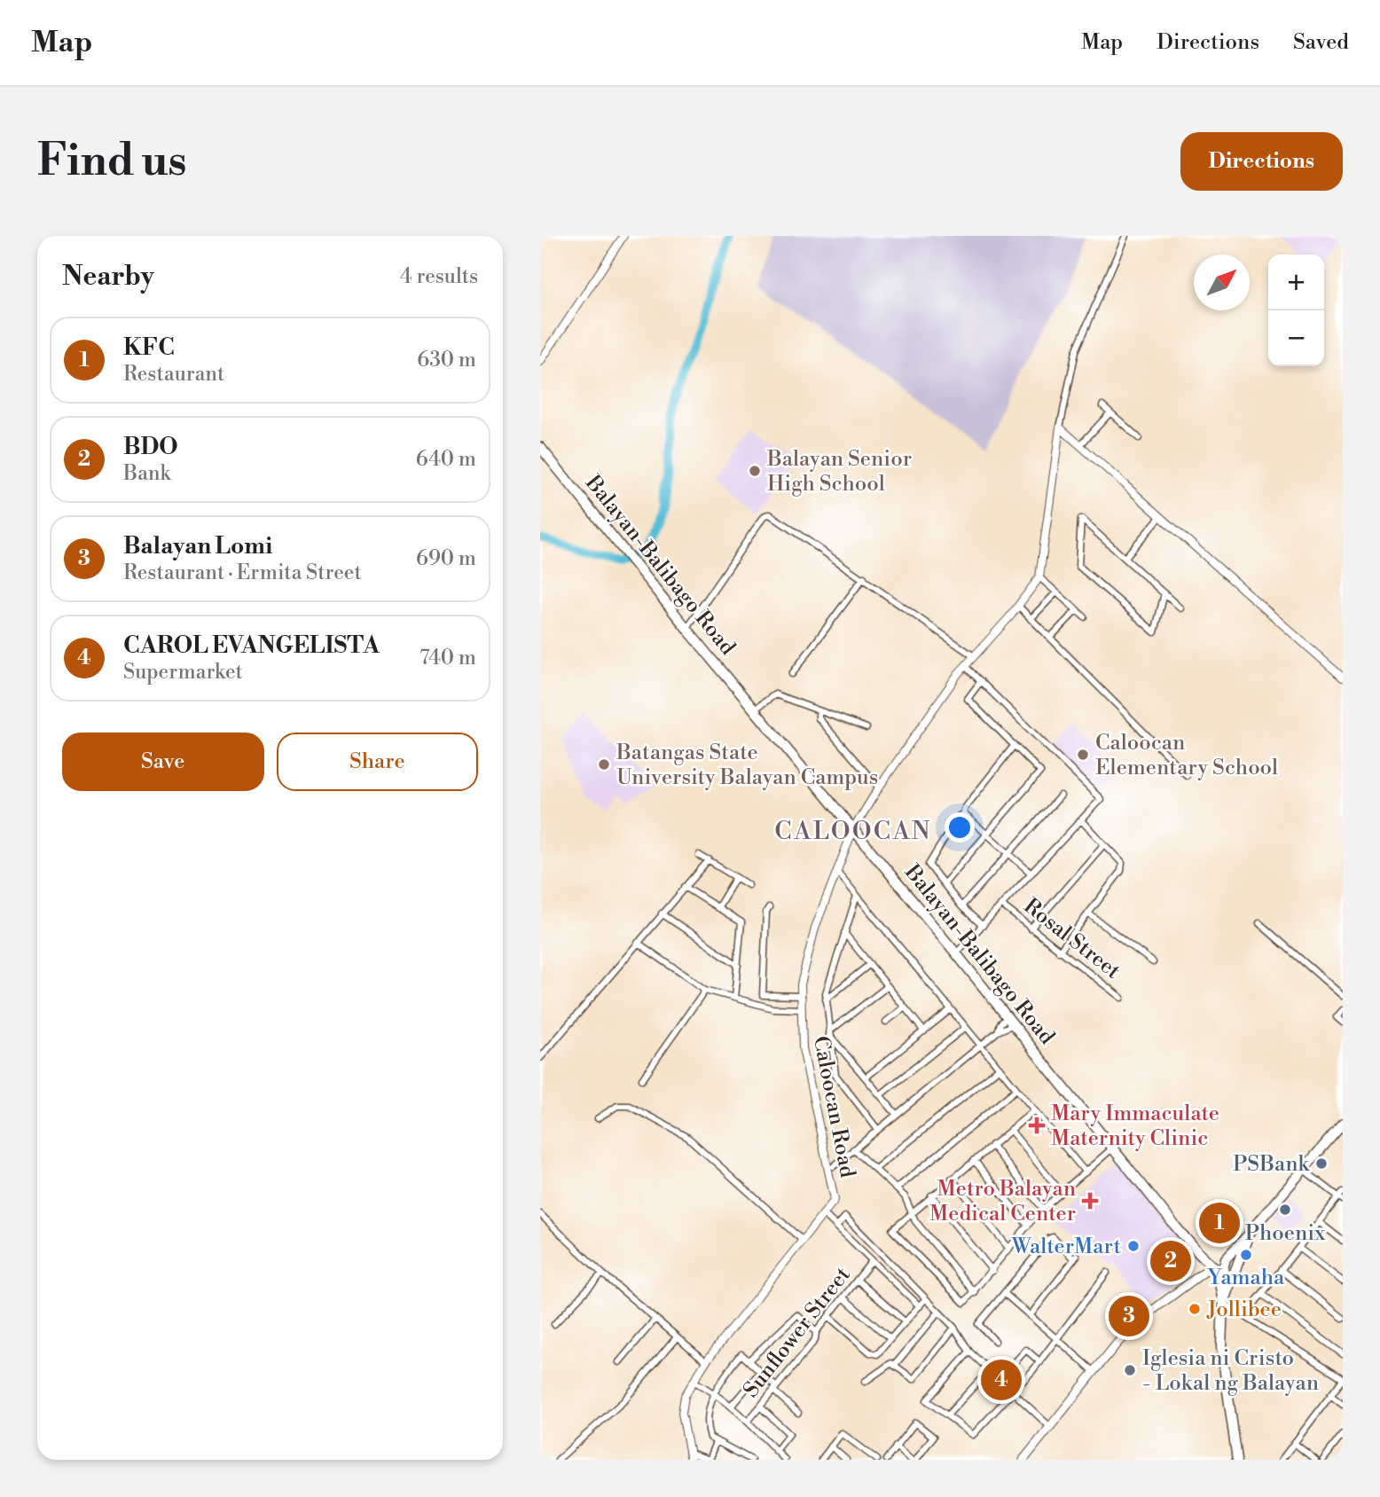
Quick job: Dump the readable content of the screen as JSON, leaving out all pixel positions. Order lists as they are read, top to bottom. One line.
{"streets":{"main road":["Balayan-Balibago Road"],"street":["Rosal Street","Caloocan Road","Sunflower Street"]},"crossings":[["Balayan-Balibago Road","Caloocan Road"]],"districts":["CALOOCAN"],"places":{"other":["Balayan Senior High School","Caloocan Elementary School","Batangas State University Balayan Campus","PSBank","Phoenix","WalterMart","Yamaha","Jollibee","Iglesia ni Cristo - Lokal ng Balayan"],"health":["Mary Immaculate Maternity Clinic","Metro Balayan Medical Center"]},"north":"top right","page":{"header":"Map","nav":["Map","Directions","Saved"],"buttons":["Directions",["Save","Share"]],"title":"Find us","heading":["Nearby","4 results"],"map_buttons":["+","−"],"list":[{"mark":"1","name":"KFC","note":"Restaurant","value":"630 m"},{"mark":"2","name":"BDO","note":"Bank","value":"640 m"},{"mark":"3","name":"Balayan Lomi","note":"Restaurant · Ermita Street","value":"690 m"},{"mark":"4","name":"CAROL EVANGELISTA","note":"Supermarket","value":"740 m"}],"pins":["1","2","3","4"]}}
